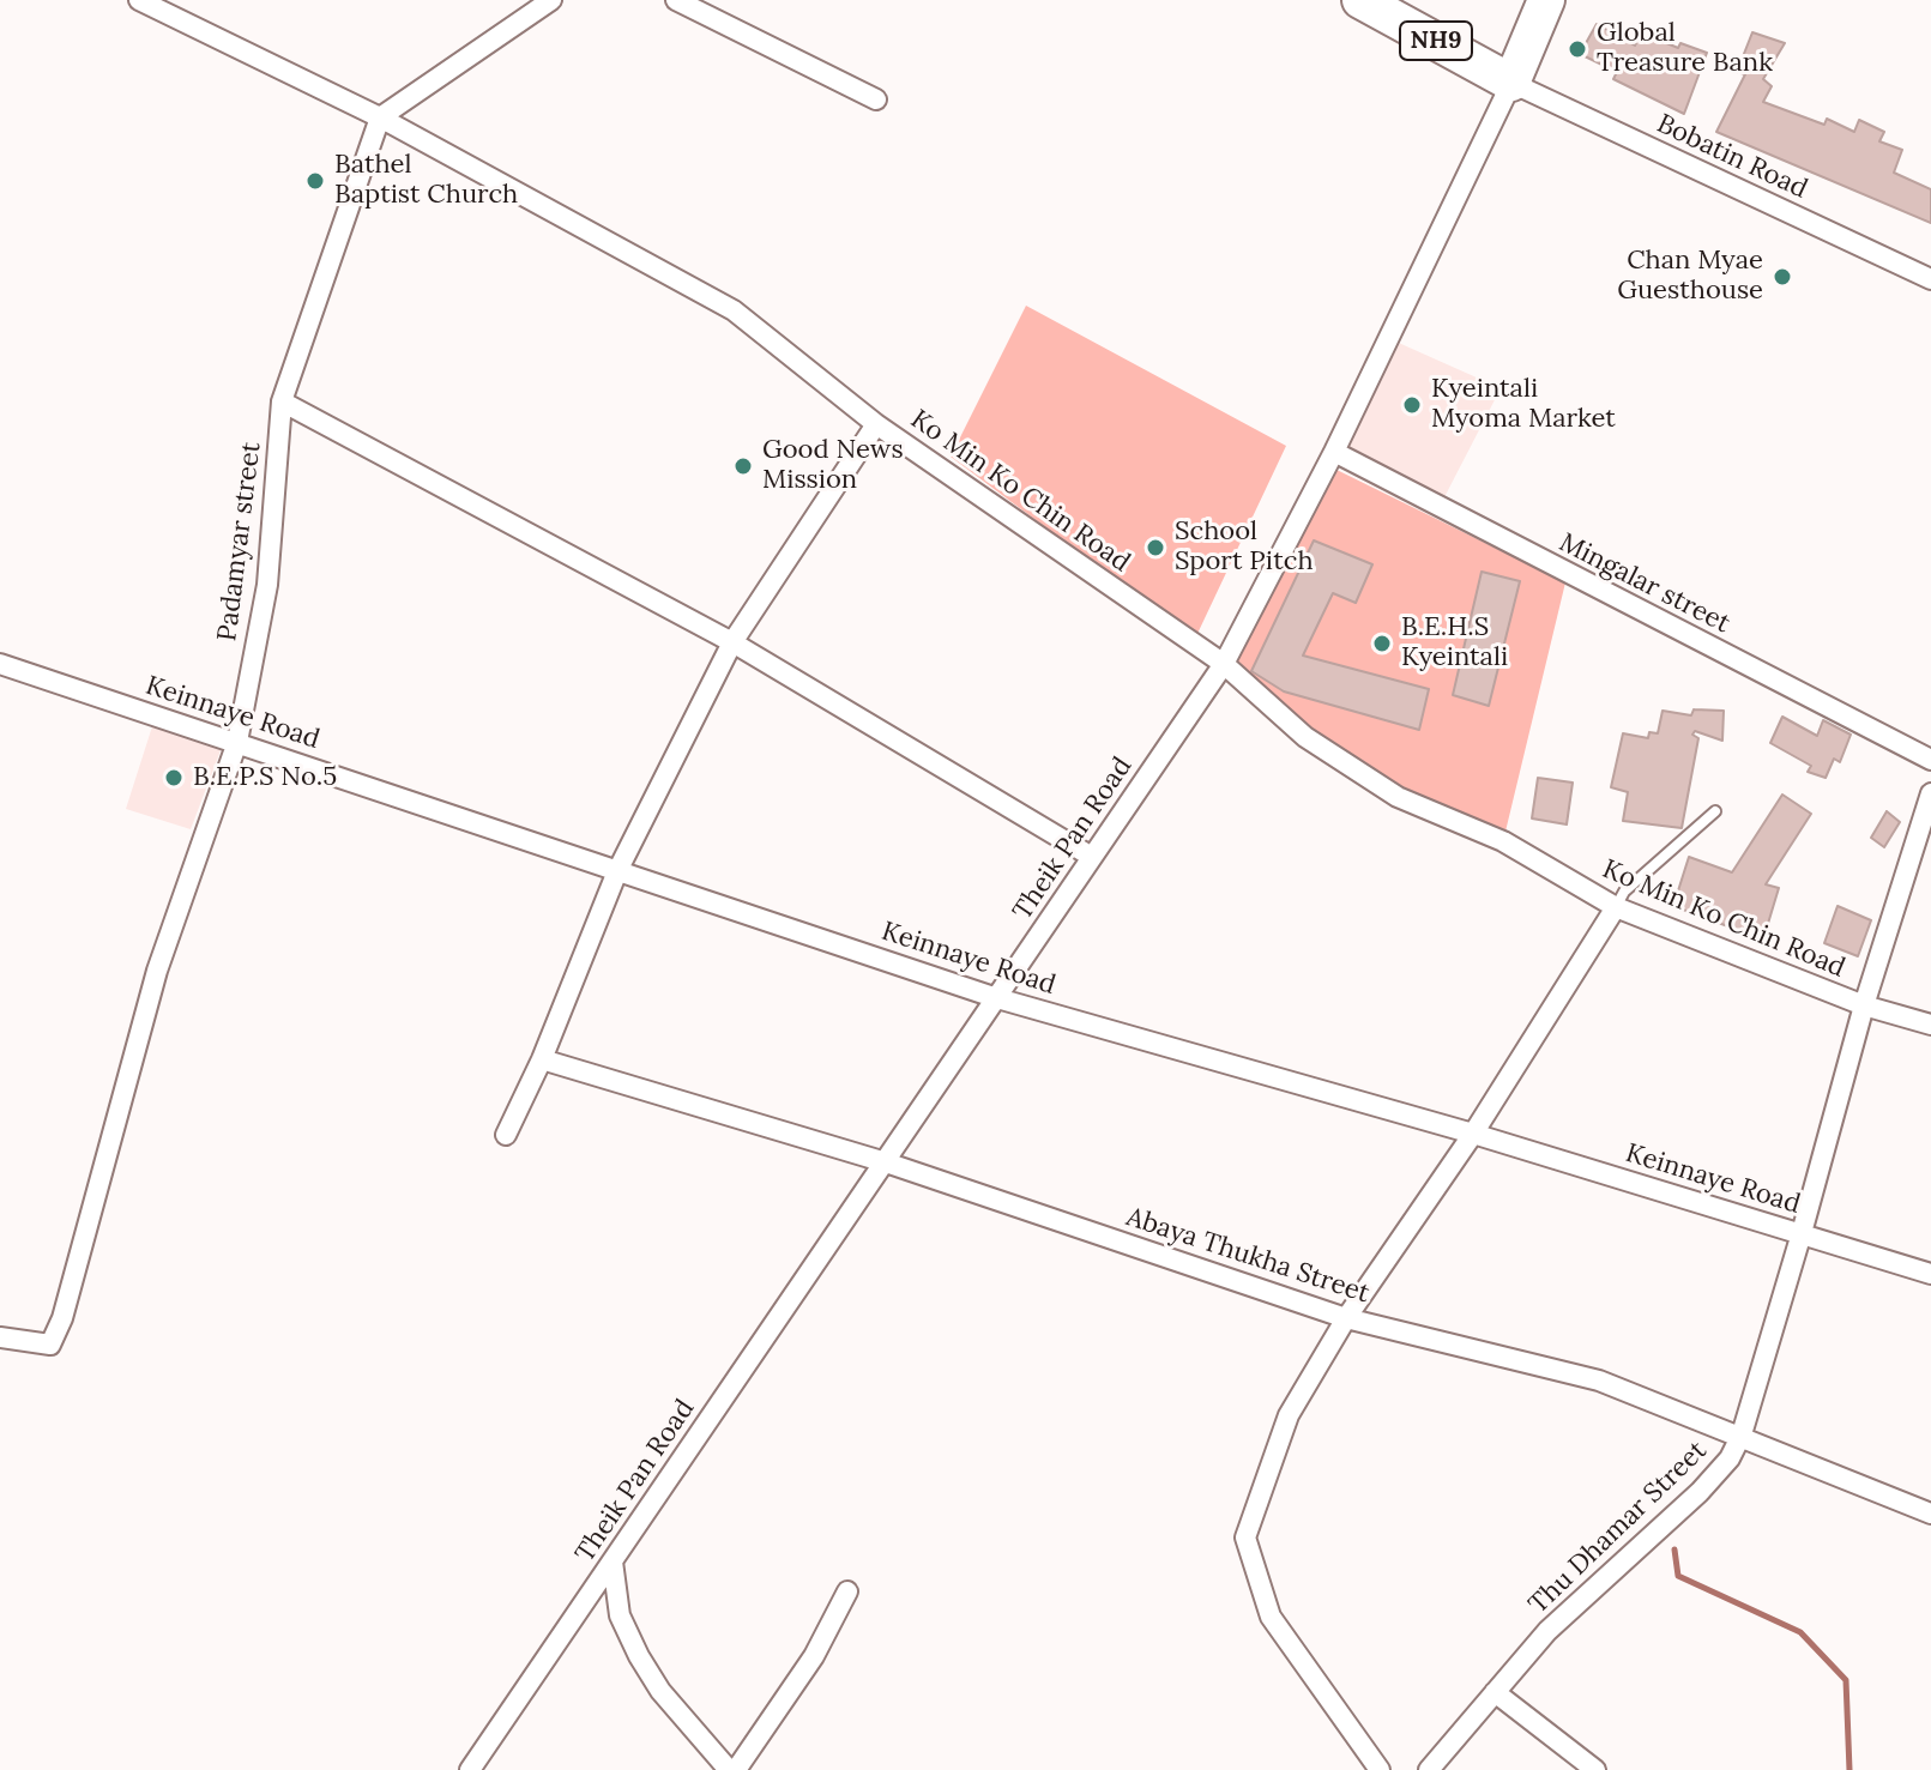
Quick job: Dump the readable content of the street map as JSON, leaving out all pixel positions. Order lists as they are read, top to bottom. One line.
{"streets":{"highway":["NH9"],"street":["Bobatin Road","Ko Min Ko Chin Road","Padamyar street","Mingalar street","Keinnaye Road","Theik Pan Road","Abaya Thukha Street","Thu Dhamar Street"]},"crossings":[["NH9","Bobatin Road"],["NH9","Theik Pan Road"],["Bobatin Road","Theik Pan Road"],["Ko Min Ko Chin Road","Padamyar street"],["Ko Min Ko Chin Road","Theik Pan Road"],["Ko Min Ko Chin Road","Thu Dhamar Street"],["Padamyar street","Keinnaye Road"],["Mingalar street","Theik Pan Road"],["Keinnaye Road","Theik Pan Road"],["Keinnaye Road","Thu Dhamar Street"],["Theik Pan Road","Abaya Thukha Street"],["Abaya Thukha Street","Thu Dhamar Street"]],"places":["Global Treasure Bank","Bathel Baptist Church","Chan Myae Guesthouse","Kyeintali Myoma Market","Good News Mission","School Sport Pitch","B.E.H.S Kyeintali","B.E.P.S No.5"]}
